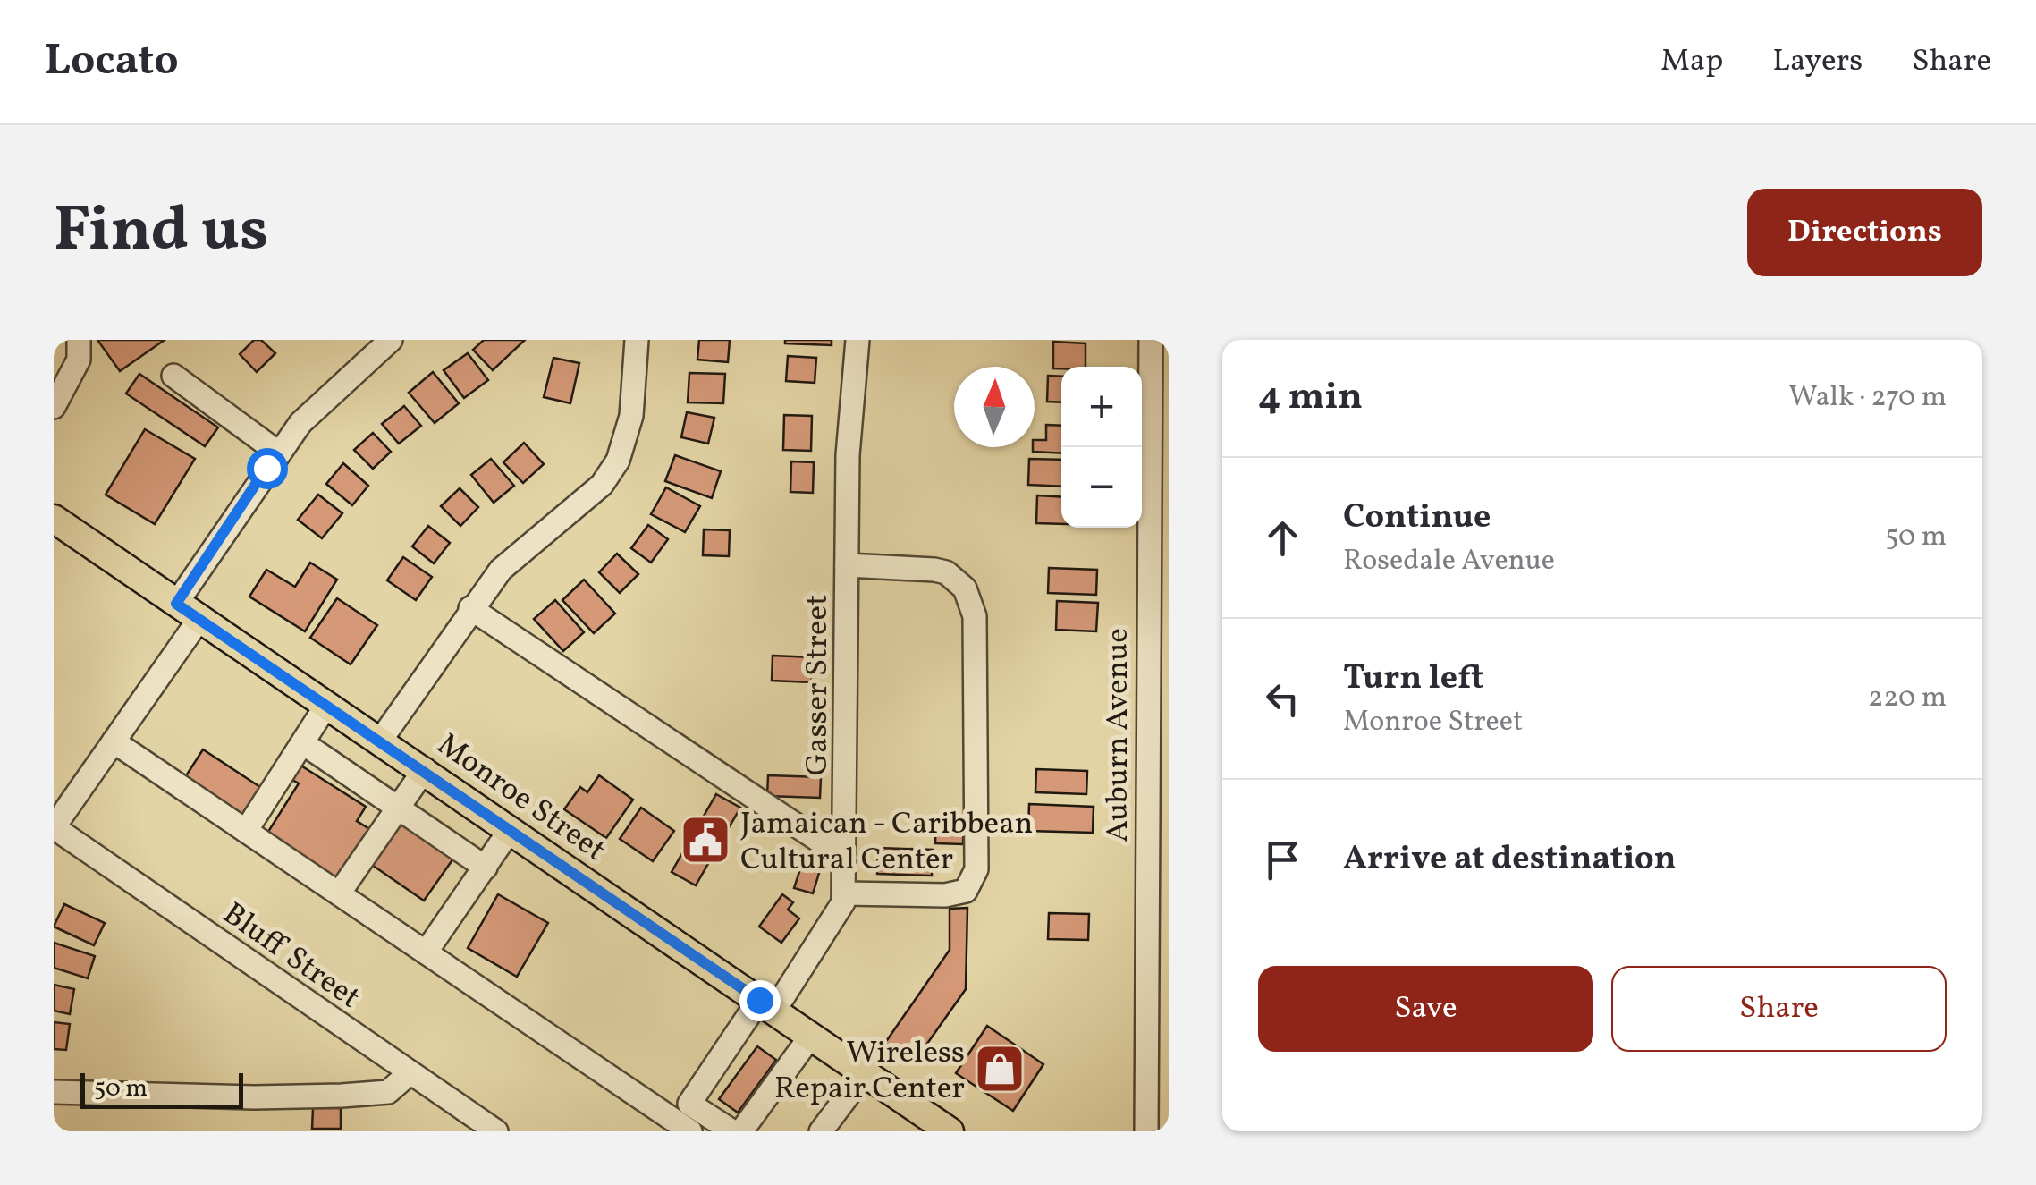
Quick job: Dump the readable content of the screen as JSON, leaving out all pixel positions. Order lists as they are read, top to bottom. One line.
{"streets":{"main road":["Monroe Street"],"street":["Gasser Street","Auburn Avenue","Bluff Street"]},"crossings":[["Gasser Street","Monroe Street"]],"places":{"public building":["Jamaican - Caribbean Cultural Center"],"shop":["Wireless Repair Center"]},"scale_bar":"50 m","north":"top","page":{"header":"Locato","nav":["Map","Layers","Share"],"title":"Find us","buttons":["Directions",["Save","Share"]],"heading":["4 min","Walk · 270 m"],"map_buttons":["+","−"],"list":[["Continue","Rosedale Avenue","50 m"],["Turn left","Monroe Street","220 m"],"Arrive at destination"],"scale":"50 m"}}
